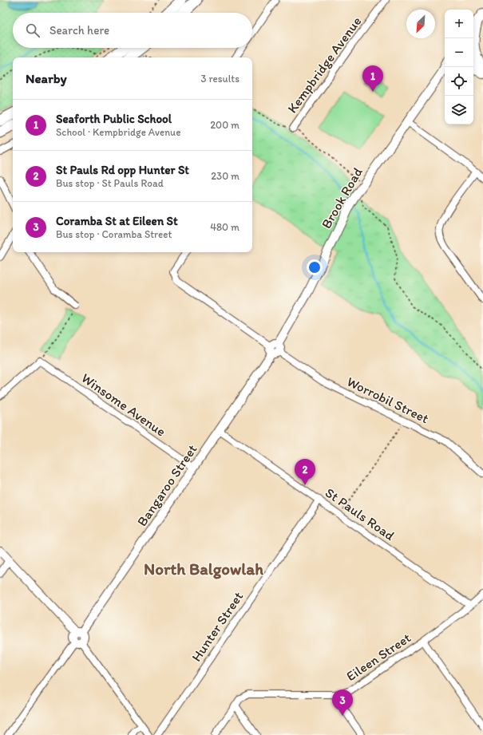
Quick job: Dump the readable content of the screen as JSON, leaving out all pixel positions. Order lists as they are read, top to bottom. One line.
{"streets":{"street":["Kempbridge Avenue","Brook Road","Worrobil Street","Winsome Avenue","Bangaroo Street","St Pauls Road","Hunter Street","Eileen Street"]},"crossings":[["Brook Road","Worrobil Street"],["Brook Road","Bangaroo Street"],["Worrobil Street","Bangaroo Street"],["Winsome Avenue","Bangaroo Street"],["Bangaroo Street","St Pauls Road"],["St Pauls Road","Hunter Street"],["St Pauls Road","Eileen Street"]],"districts":["North Balgowlah"],"north":"bottom left","page":{"map_buttons":["+","−"],"search":"Search here","heading":["Nearby","3 results"],"pins":["1","2","3"],"list":[{"mark":"1","name":"Seaforth Public School","note":"School · Kempbridge Avenue","value":"200 m"},{"mark":"2","name":"St Pauls Rd opp Hunter St","note":"Bus stop · St Pauls Road","value":"230 m"},{"mark":"3","name":"Coramba St at Eileen St","note":"Bus stop · Coramba Street","value":"480 m"}]}}
